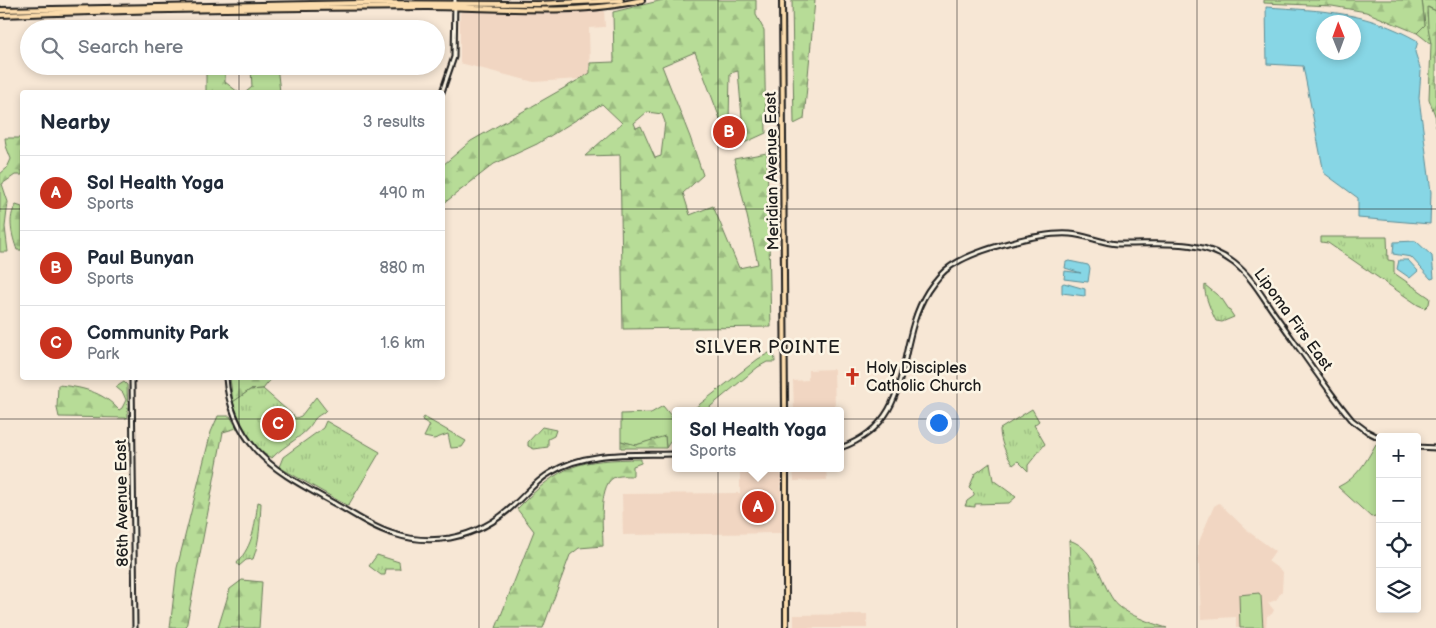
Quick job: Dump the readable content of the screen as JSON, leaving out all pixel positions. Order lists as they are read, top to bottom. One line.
{"streets":{"main road":["Meridian Avenue East"],"street":["Lipoma Firs East","86th Avenue East"]},"districts":["SILVER POINTE"],"places":{"church":["Holy Disciples Catholic Church"]},"north":"top","page":{"search":"Search here","heading":["Nearby","3 results"],"pins":["B","C","A"],"list":[{"mark":"A","name":"Sol Health Yoga","note":"Sports","value":"490 m"},{"mark":"B","name":"Paul Bunyan","note":"Sports","value":"880 m"},{"mark":"C","name":"Community Park","note":"Park","value":"1.6 km"}],"popup":["Sol Health Yoga","Sports"],"map_buttons":["+","−"]}}
